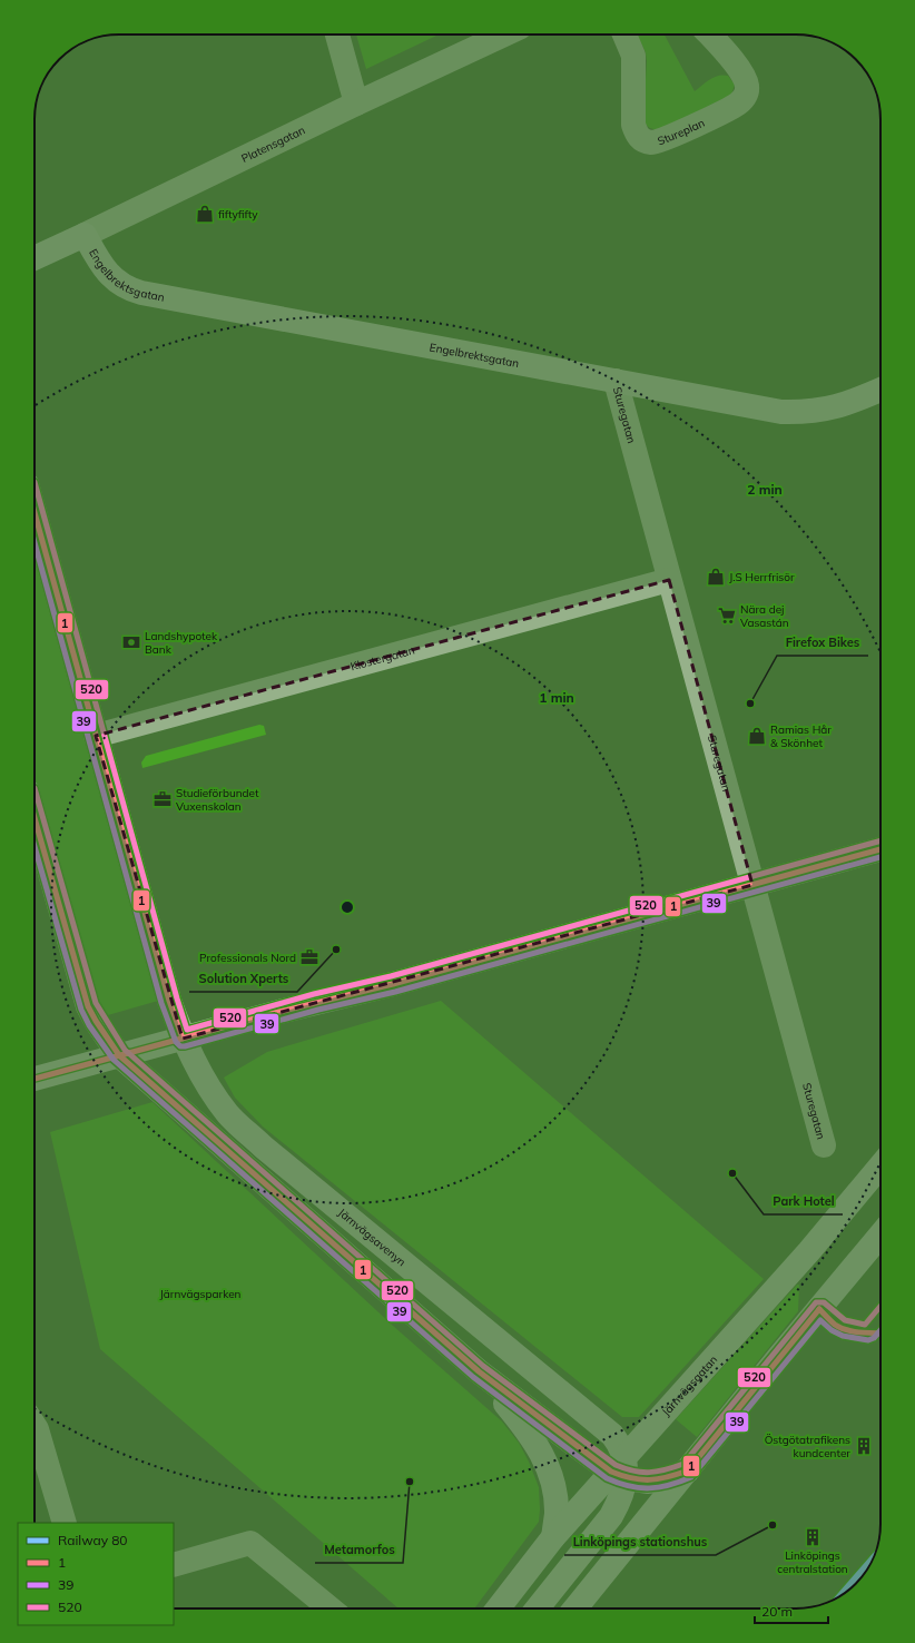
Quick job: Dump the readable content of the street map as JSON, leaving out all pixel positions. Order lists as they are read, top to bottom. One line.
{"streets":{"main road":["Platensgatan","Engelbrektsgatan","Järnvägsavenyn","Järnvägsgatan"],"street":["Stureplan","Sturegatan","Klostergatan"]},"crossings":[["Platensgatan","Engelbrektsgatan"],["Engelbrektsgatan","Sturegatan"],["Sturegatan","Klostergatan"],["Klostergatan","Järnvägsavenyn"],["Järnvägsavenyn","Järnvägsgatan"]],"parks":["Järnvägsparken"],"places":{"shop":["fiftyfifty","J.S Herrfrisör","Ramias Hår & Skönhet"],"supermarket":["Nära dej Vasastán"],"bank":["Landshypotek Bank"],"other":["Firefox Bikes","Solution Xperts","Park Hotel","Metamorfos","Linköpings stationshus"],"office":["Studieförbundet Vuxenskolan","Professionals Nord"],"building":["Östgötatrafikens kundcenter","Linköpings centralstation"]},"lines":["transit line 520","transit line 1","transit line 39","rail line 80"],"legend":["Railway 80","1","39","520"],"scale_bar":"20 m","rings":["2 min","1 min"]}
